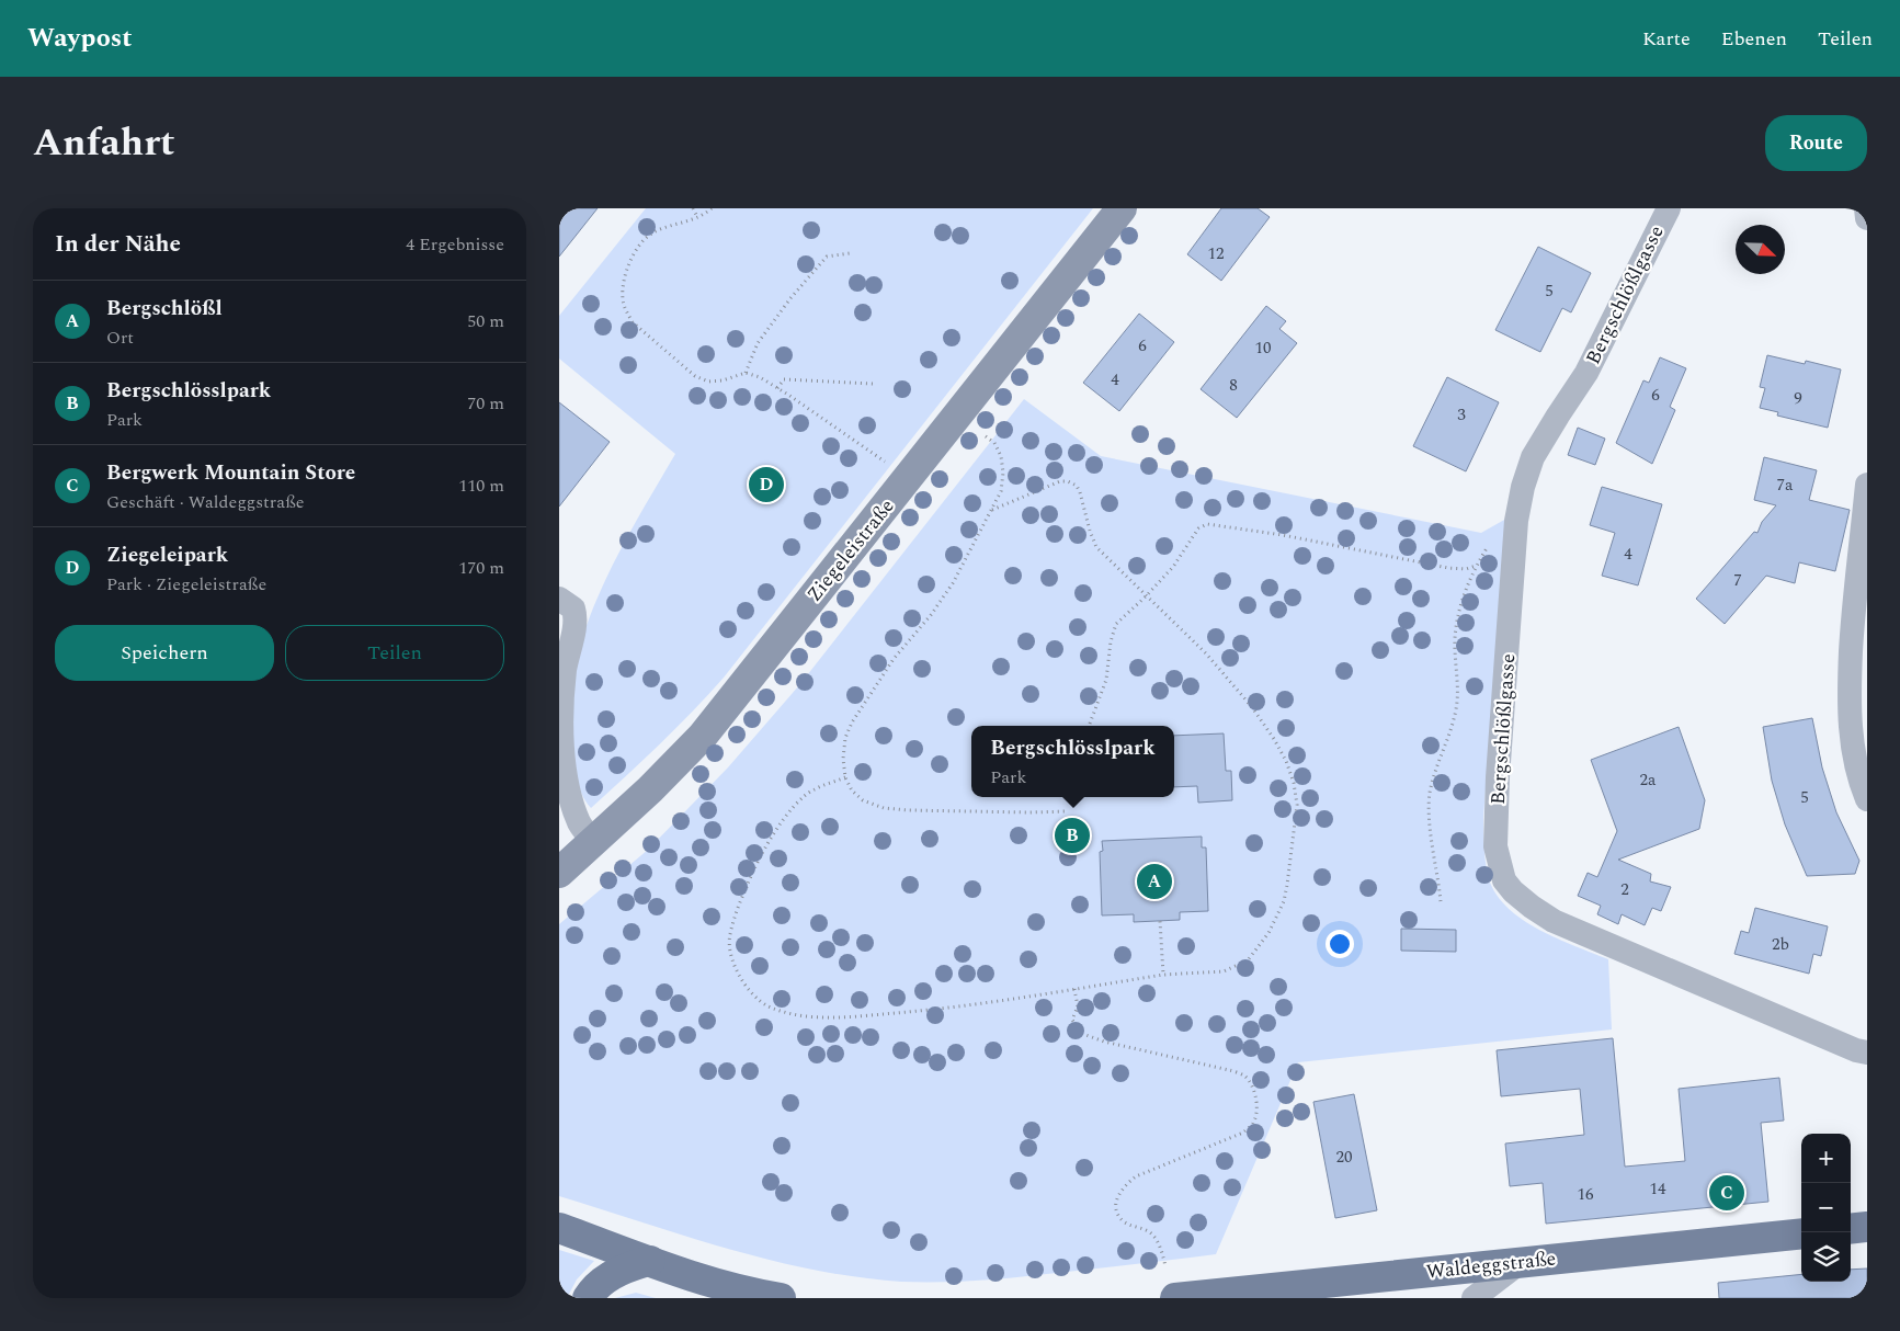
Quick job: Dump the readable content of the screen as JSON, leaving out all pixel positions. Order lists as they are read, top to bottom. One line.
{"streets":{"main road":["Waldeggstraße"],"street":["Bergschlößlgasse","Ziegeleistraße"]},"house_numbers":["12","5","6","10","4","8","6","9","3","7a","4","7","2a","5","2","2b","20","14","16"],"north":"bottom right","page":{"header":"Waypost","nav":["Karte","Ebenen","Teilen"],"title":"Anfahrt","buttons":["Route",["Speichern","Teilen"]],"heading":["In der Nähe","4 Ergebnisse"],"list":[{"mark":"A","name":"Bergschlößl","note":"Ort","value":"50 m"},{"mark":"B","name":"Bergschlösslpark","note":"Park","value":"70 m"},{"mark":"C","name":"Bergwerk Mountain Store","note":"Geschäft · Waldeggstraße","value":"110 m"},{"mark":"D","name":"Ziegeleipark","note":"Park · Ziegeleistraße","value":"170 m"}],"pins":["D","B","A","C"],"popup":["Bergschlösslpark","Park"],"map_buttons":["+","−"]}}
